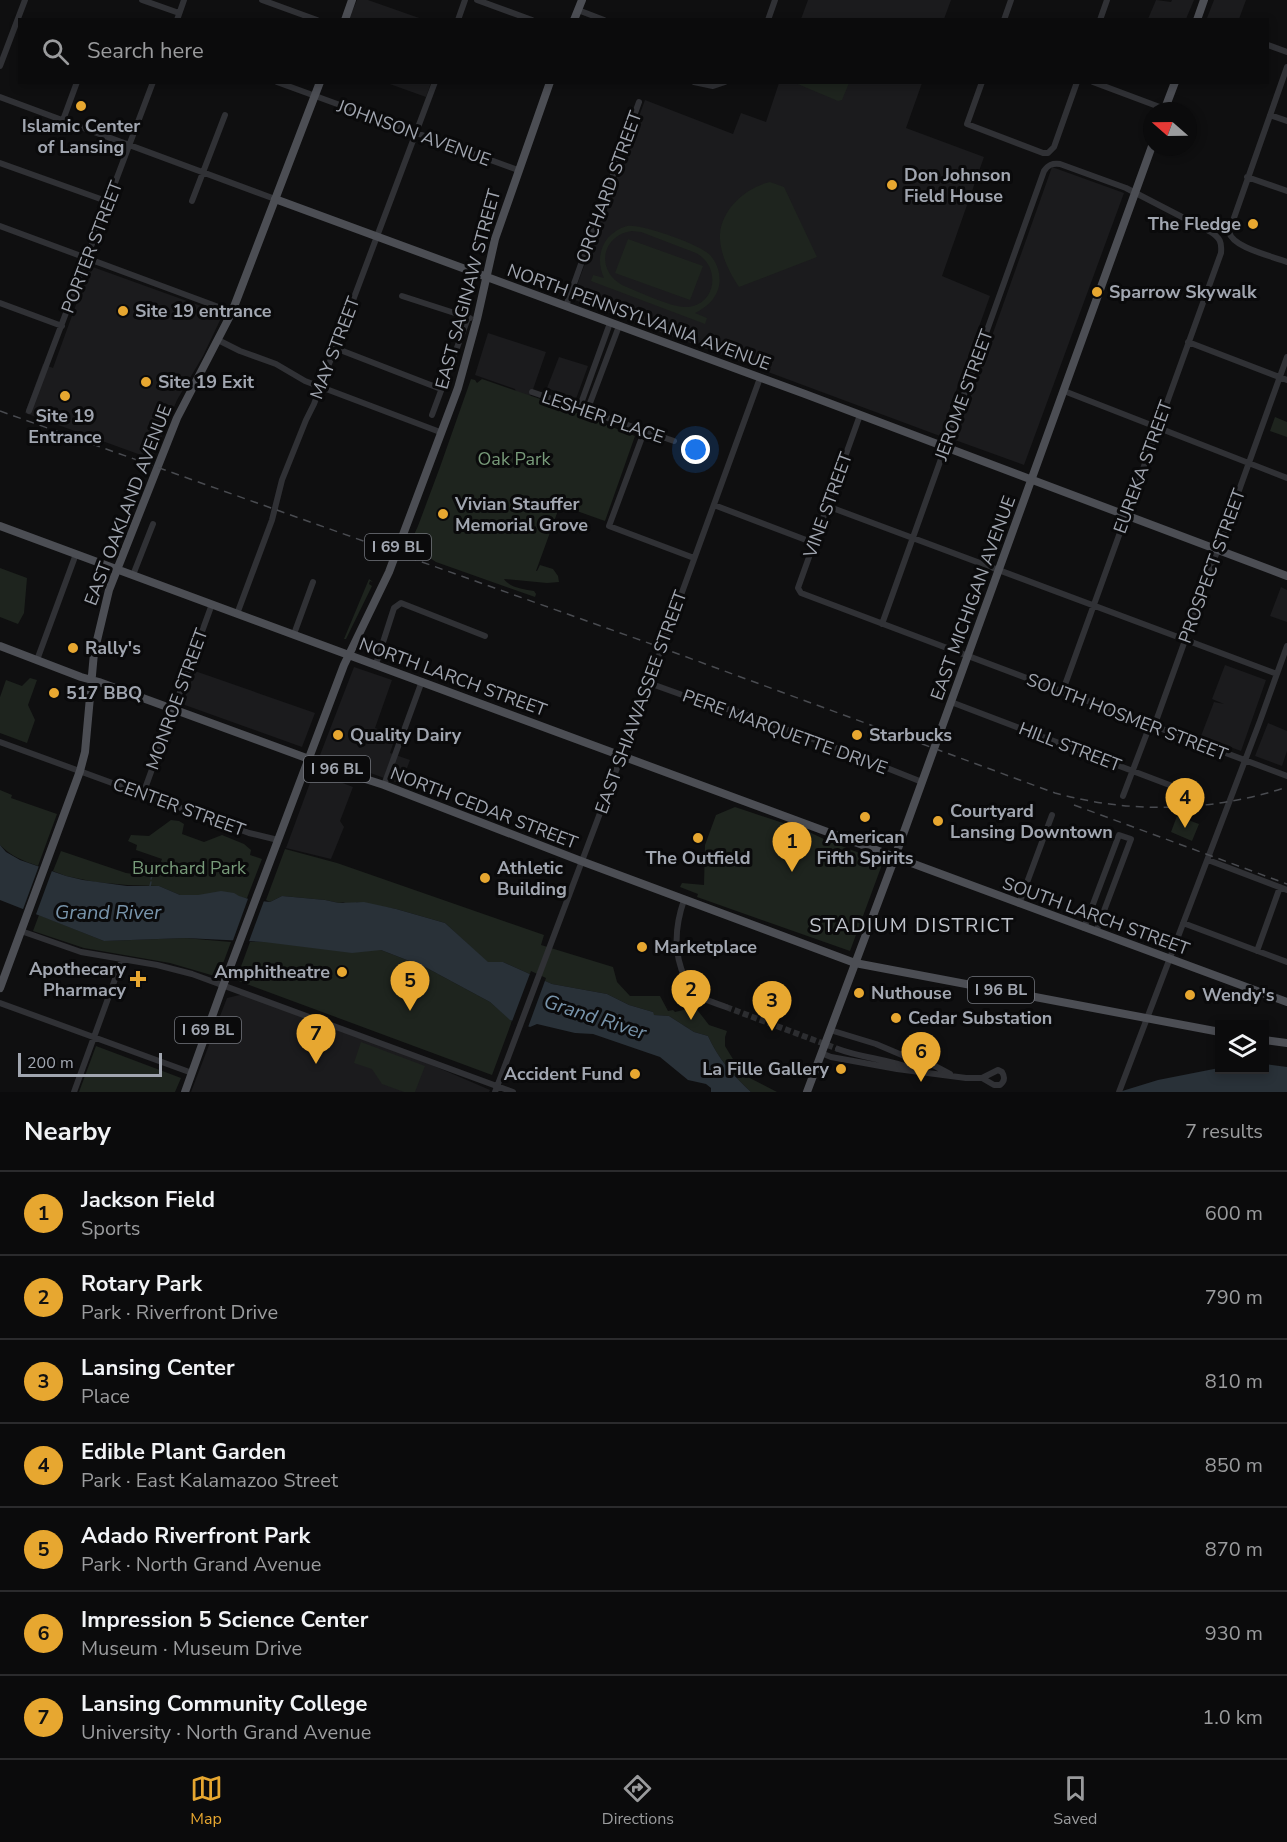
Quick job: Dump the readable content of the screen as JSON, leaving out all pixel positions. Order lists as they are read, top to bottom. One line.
{"streets":{"main road":["EAST SAGINAW STREET","NORTH PENNSYLVANIA AVENUE","EAST OAKLAND AVENUE","I 69 BL","EAST MICHIGAN AVENUE","NORTH LARCH STREET","I 96 BL","NORTH CEDAR STREET","SOUTH LARCH STREET"],"street":["JOHNSON AVENUE","ORCHARD STREET","PORTER STREET","MAY STREET","JEROME STREET","LESHER PLACE","EUREKA STREET","VINE STREET","PROSPECT STREET","MONROE STREET","EAST SHIAWASSEE STREET","SOUTH HOSMER STREET","PERE MARQUETTE DRIVE","HILL STREET","CENTER STREET"]},"crossings":[["JOHNSON AVENUE","EAST SAGINAW STREET"],["JOHNSON AVENUE","MAY STREET"],["JOHNSON AVENUE","EAST OAKLAND AVENUE"],["ORCHARD STREET","NORTH PENNSYLVANIA AVENUE"],["PORTER STREET","NORTH PENNSYLVANIA AVENUE"],["EAST SAGINAW STREET","NORTH PENNSYLVANIA AVENUE"],["EAST SAGINAW STREET","I 69 BL"],["EAST SAGINAW STREET","NORTH LARCH STREET"],["EAST SAGINAW STREET","CENTER STREET"],["EAST SAGINAW STREET","NORTH CEDAR STREET"],["NORTH PENNSYLVANIA AVENUE","MAY STREET"],["NORTH PENNSYLVANIA AVENUE","JEROME STREET"],["NORTH PENNSYLVANIA AVENUE","EUREKA STREET"],["NORTH PENNSYLVANIA AVENUE","EAST OAKLAND AVENUE"],["NORTH PENNSYLVANIA AVENUE","VINE STREET"],["NORTH PENNSYLVANIA AVENUE","PROSPECT STREET"],["NORTH PENNSYLVANIA AVENUE","EAST MICHIGAN AVENUE"],["NORTH PENNSYLVANIA AVENUE","EAST SHIAWASSEE STREET"],["MAY STREET","NORTH LARCH STREET"],["JEROME STREET","EUREKA STREET"],["JEROME STREET","EAST MICHIGAN AVENUE"],["JEROME STREET","SOUTH HOSMER STREET"],["EUREKA STREET","EAST MICHIGAN AVENUE"],["EUREKA STREET","SOUTH HOSMER STREET"],["EAST OAKLAND AVENUE","NORTH LARCH STREET"],["EAST OAKLAND AVENUE","CENTER STREET"],["EAST OAKLAND AVENUE","NORTH CEDAR STREET"],["VINE STREET","SOUTH HOSMER STREET"],["PROSPECT STREET","SOUTH HOSMER STREET"],["PROSPECT STREET","HILL STREET"],["EAST MICHIGAN AVENUE","NORTH LARCH STREET"],["EAST MICHIGAN AVENUE","SOUTH HOSMER STREET"],["EAST MICHIGAN AVENUE","PERE MARQUETTE DRIVE"],["EAST MICHIGAN AVENUE","HILL STREET"],["EAST MICHIGAN AVENUE","I 96 BL"],["EAST MICHIGAN AVENUE","NORTH CEDAR STREET"],["EAST MICHIGAN AVENUE","SOUTH LARCH STREET"],["NORTH LARCH STREET","MONROE STREET"],["NORTH LARCH STREET","EAST SHIAWASSEE STREET"],["NORTH LARCH STREET","SOUTH LARCH STREET"],["MONROE STREET","CENTER STREET"],["MONROE STREET","NORTH CEDAR STREET"],["EAST SHIAWASSEE STREET","PERE MARQUETTE DRIVE"],["EAST SHIAWASSEE STREET","NORTH CEDAR STREET"],["I 96 BL","NORTH CEDAR STREET"]],"districts":["STADIUM DISTRICT"],"water":["Grand River"],"parks":["Oak Park","Burchard Park"],"places":{"other":["Islamic Center of Lansing","Don Johnson Field House","The Fledge","Sparrow Skywalk","Site 19 entrance","Site 19 Exit","Site 19 Entrance","Vivian Stauffer Memorial Grove","Rally's","517 BBQ","Quality Dairy","Starbucks","American Fifth Spirits","Courtyard Lansing Downtown","The Outfield","Athletic Building","Marketplace","Amphitheatre","Nuthouse","Wendy's","Cedar Substation","La Fille Gallery","Accident Fund"],"health":["Apothecary Pharmacy"]},"scale_bar":"200 m","north":"left","page":{"search":"Search here","pins":["4","1","5","2","3","7","6"],"scale":"200 m","heading":["Nearby","7 results"],"list":[{"mark":"1","name":"Jackson Field","note":"Sports","value":"600 m"},{"mark":"2","name":"Rotary Park","note":"Park · Riverfront Drive","value":"790 m"},{"mark":"3","name":"Lansing Center","note":"Place","value":"810 m"},{"mark":"4","name":"Edible Plant Garden","note":"Park · East Kalamazoo Street","value":"850 m"},{"mark":"5","name":"Adado Riverfront Park","note":"Park · North Grand Avenue","value":"870 m"},{"mark":"6","name":"Impression 5 Science Center","note":"Museum · Museum Drive","value":"930 m"},{"mark":"7","name":"Lansing Community College","note":"University · North Grand Avenue","value":"1.0 km"}],"nav":["Map","Directions","Saved"]}}
